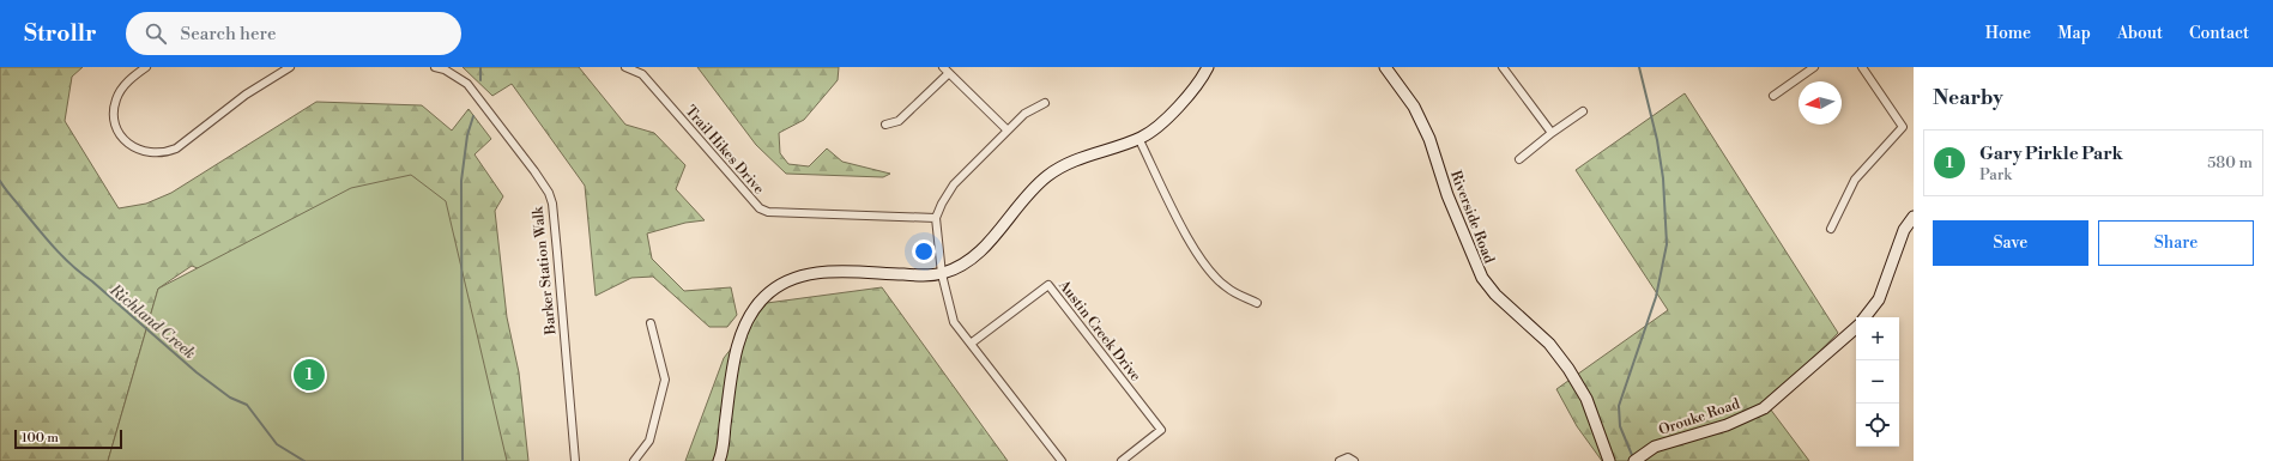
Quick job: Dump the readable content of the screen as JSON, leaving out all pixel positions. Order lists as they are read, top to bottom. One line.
{"streets":{"street":["Trail Hikes Drive","Riverside Road","Barker Station Walk","Austin Creek Drive","Orouke Road"]},"water":["Richland Creek"],"scale_bar":"100 m","north":"left","page":{"header":"Strollr","search":"Search here","nav":["Home","Map","About","Contact"],"heading":"Nearby","list":[{"mark":"1","name":"Gary Pirkle Park","note":"Park","value":"580 m"}],"buttons":["Save","Share"],"map_buttons":["+","−"],"pins":"1","scale":"100 m"}}
